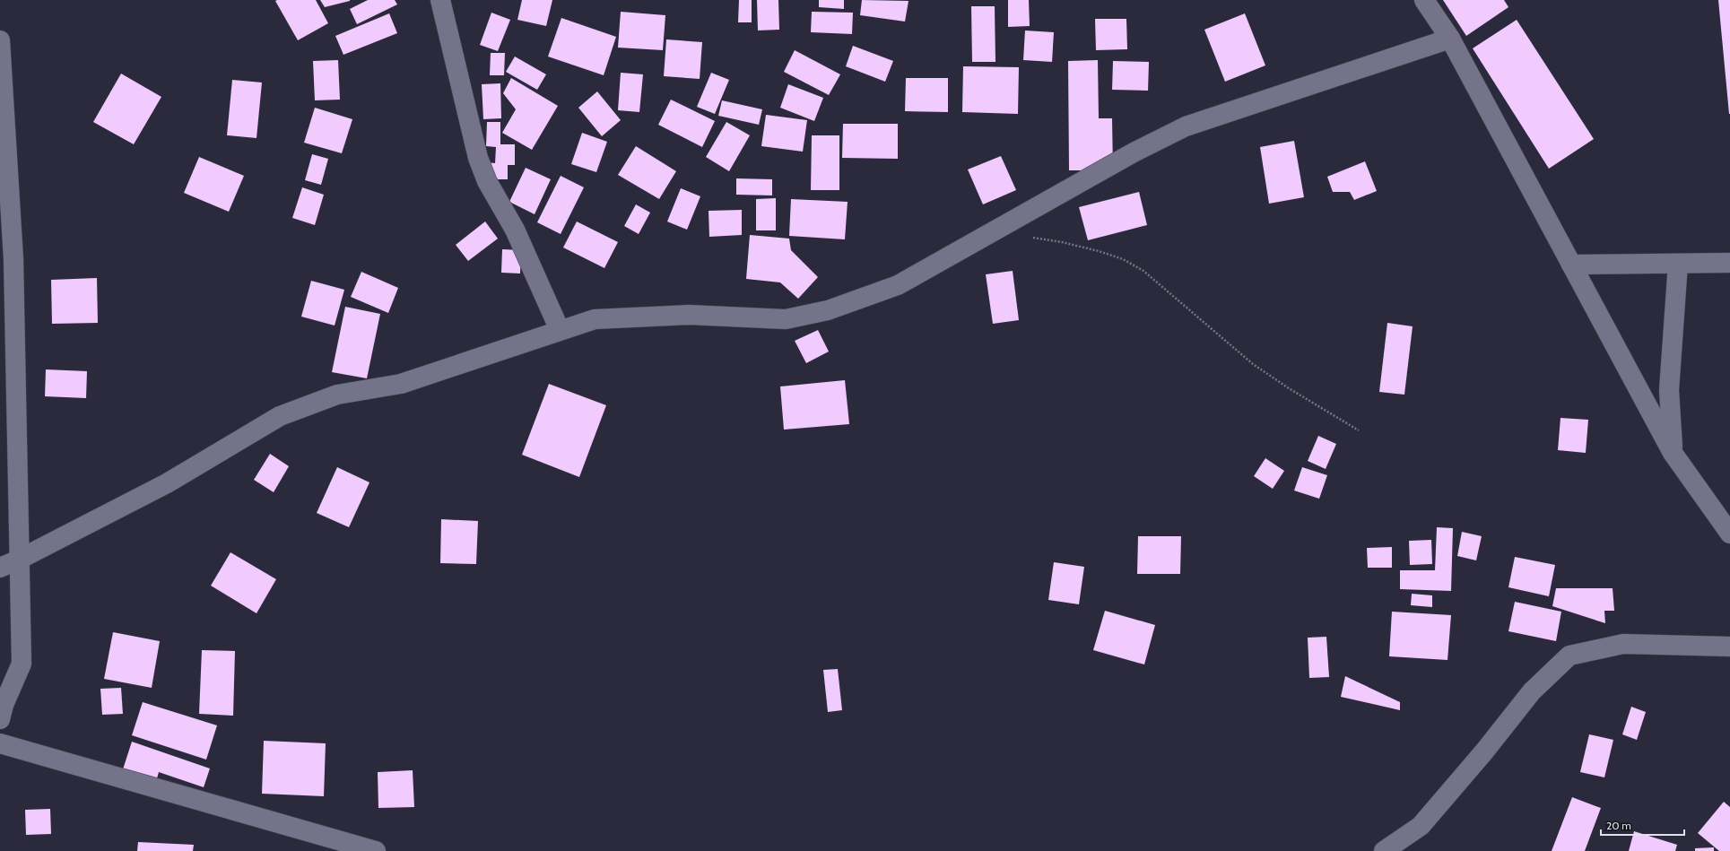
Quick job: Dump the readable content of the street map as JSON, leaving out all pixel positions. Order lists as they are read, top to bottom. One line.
{"scale_bar":"20 m"}
